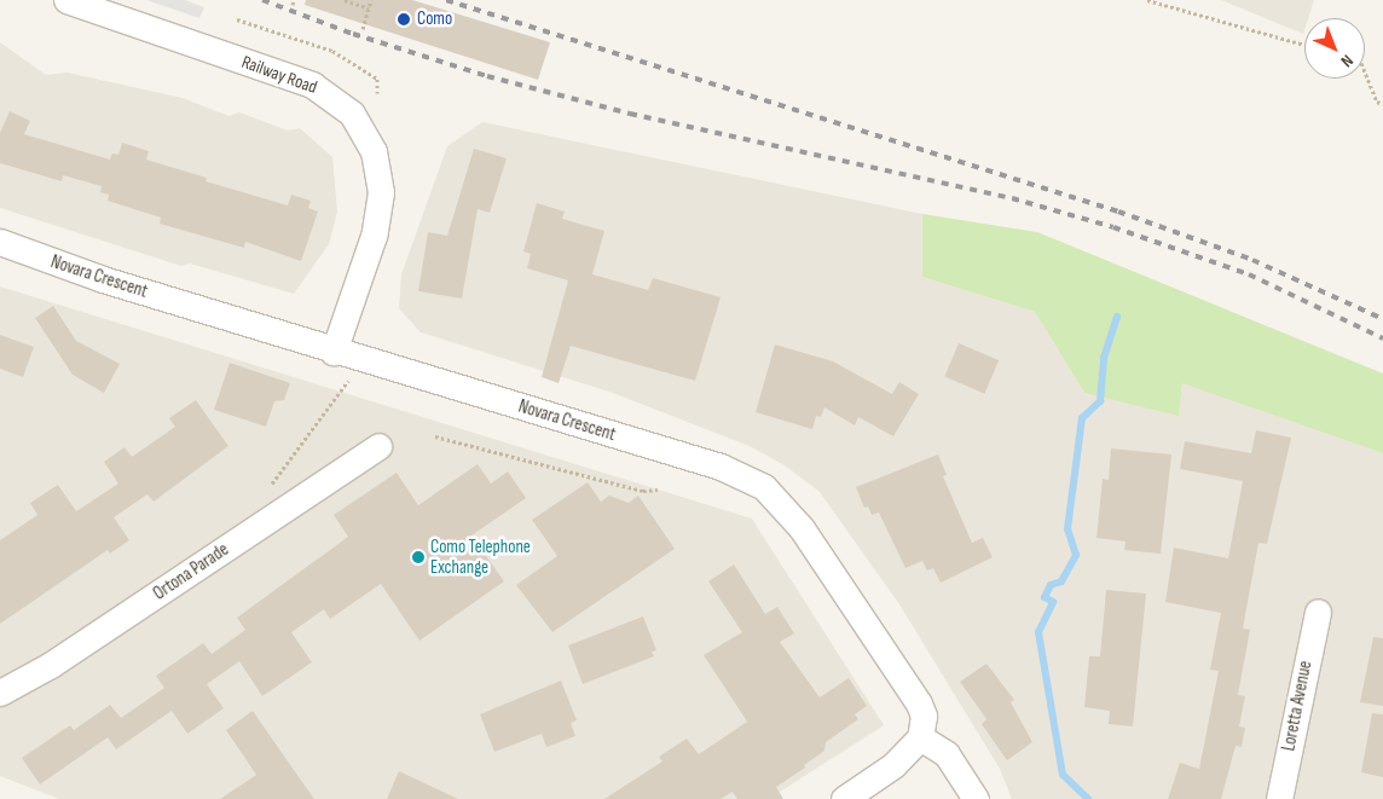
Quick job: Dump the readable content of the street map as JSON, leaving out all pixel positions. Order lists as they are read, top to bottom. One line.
{"streets":{"street":["Railway Road","Novara Crescent","Ortona Parade","Loretta Avenue"]},"crossings":[["Railway Road","Novara Crescent"]],"places":["Como","Como Telephone Exchange"],"north":"bottom right"}
